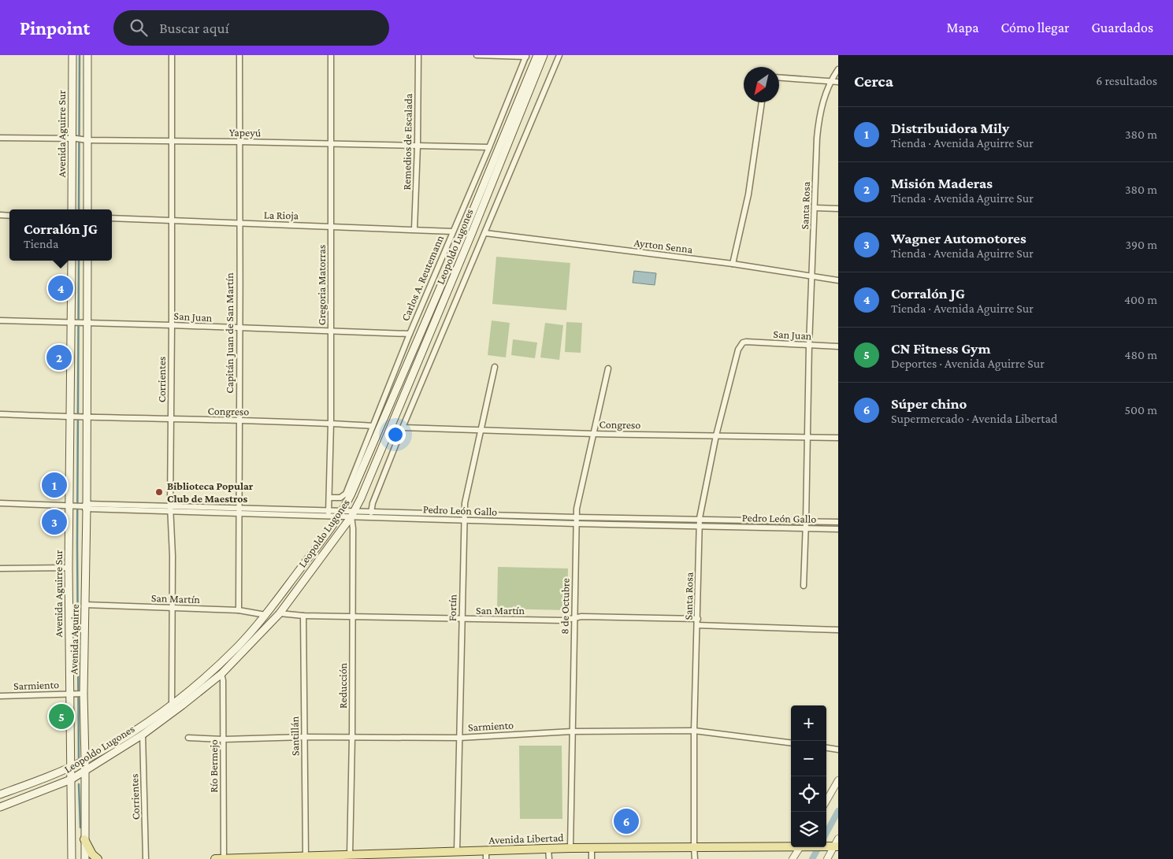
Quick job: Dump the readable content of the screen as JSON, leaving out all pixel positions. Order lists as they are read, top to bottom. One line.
{"streets":{"main road":["Avenida Aguirre Sur","Leopoldo Lugones","Avenida Aguirre","Avenida Libertad"],"street":["Yapeyú","Remedios de Escalada","Santa Rosa","La Rioja","Ayrton Senna","Carlos A. Reutemann","Gregoria Matorras","San Juan","Capitán Juan de San Martín","Corrientes","Congreso","Pedro León Gallo","San Martín","8 de Octubre","Fortín","Sarmiento","Reducción","Santillán","Río Bermejo"]},"crossings":[["Yapeyú","Avenida Aguirre Sur"],["Yapeyú","Remedios de Escalada"],["Yapeyú","Carlos A. Reutemann"],["Yapeyú","Gregoria Matorras"],["Yapeyú","Capitán Juan de San Martín"],["Yapeyú","Corrientes"],["Avenida Aguirre Sur","Leopoldo Lugones"],["Avenida Aguirre Sur","San Juan"],["Avenida Aguirre Sur","Congreso"],["Avenida Aguirre Sur","Pedro León Gallo"],["Avenida Aguirre Sur","Sarmiento"],["Remedios de Escalada","La Rioja"],["Santa Rosa","Ayrton Senna"],["Santa Rosa","San Juan"],["Santa Rosa","Congreso"],["Santa Rosa","Pedro León Gallo"],["Santa Rosa","San Martín"],["Santa Rosa","Sarmiento"],["Santa Rosa","Avenida Libertad"],["La Rioja","Carlos A. Reutemann"],["La Rioja","Gregoria Matorras"],["La Rioja","Capitán Juan de San Martín"],["La Rioja","Corrientes"],["Leopoldo Lugones","Corrientes"],["Leopoldo Lugones","Pedro León Gallo"],["Leopoldo Lugones","San Martín"],["Leopoldo Lugones","Avenida Aguirre"],["Leopoldo Lugones","Reducción"],["Leopoldo Lugones","Río Bermejo"],["Carlos A. Reutemann","Gregoria Matorras"],["Carlos A. Reutemann","San Juan"],["Carlos A. Reutemann","Congreso"],["Gregoria Matorras","San Juan"],["Gregoria Matorras","Congreso"],["Gregoria Matorras","Pedro León Gallo"],["San Juan","Capitán Juan de San Martín"],["San Juan","Corrientes"],["Capitán Juan de San Martín","Congreso"],["Capitán Juan de San Martín","Pedro León Gallo"],["Capitán Juan de San Martín","San Martín"],["Corrientes","Congreso"],["Corrientes","Pedro León Gallo"],["Corrientes","San Martín"],["Congreso","8 de Octubre"],["Congreso","Fortín"],["Pedro León Gallo","8 de Octubre"],["Pedro León Gallo","Fortín"],["Pedro León Gallo","Avenida Aguirre"],["Pedro León Gallo","Reducción"],["San Martín","8 de Octubre"],["San Martín","Fortín"],["San Martín","Avenida Aguirre"],["San Martín","Reducción"],["San Martín","Santillán"],["8 de Octubre","Sarmiento"],["8 de Octubre","Avenida Libertad"],["Fortín","Sarmiento"],["Fortín","Avenida Libertad"],["Avenida Aguirre","Sarmiento"],["Sarmiento","Reducción"],["Sarmiento","Santillán"],["Sarmiento","Río Bermejo"],["Reducción","Avenida Libertad"],["Santillán","Avenida Libertad"],["Río Bermejo","Avenida Libertad"]],"places":["Biblioteca Popular Club de Maestros"],"north":"bottom left","page":{"header":"Pinpoint","search":"Buscar aquí","nav":["Mapa","Cómo llegar","Guardados"],"heading":["Cerca","6 resultados"],"list":[{"mark":"1","name":"Distribuidora Mily","note":"Tienda · Avenida Aguirre Sur","value":"380 m"},{"mark":"2","name":"Misión Maderas","note":"Tienda · Avenida Aguirre Sur","value":"380 m"},{"mark":"3","name":"Wagner Automotores","note":"Tienda · Avenida Aguirre Sur","value":"390 m"},{"mark":"4","name":"Corralón JG","note":"Tienda · Avenida Aguirre Sur","value":"400 m"},{"mark":"5","name":"CN Fitness Gym","note":"Deportes · Avenida Aguirre Sur","value":"480 m"},{"mark":"6","name":"Súper chino","note":"Supermercado · Avenida Libertad","value":"500 m"}],"popup":["Corralón JG","Tienda"],"pins":["4","2","1","3","5","6"],"map_buttons":["+","−"]}}
